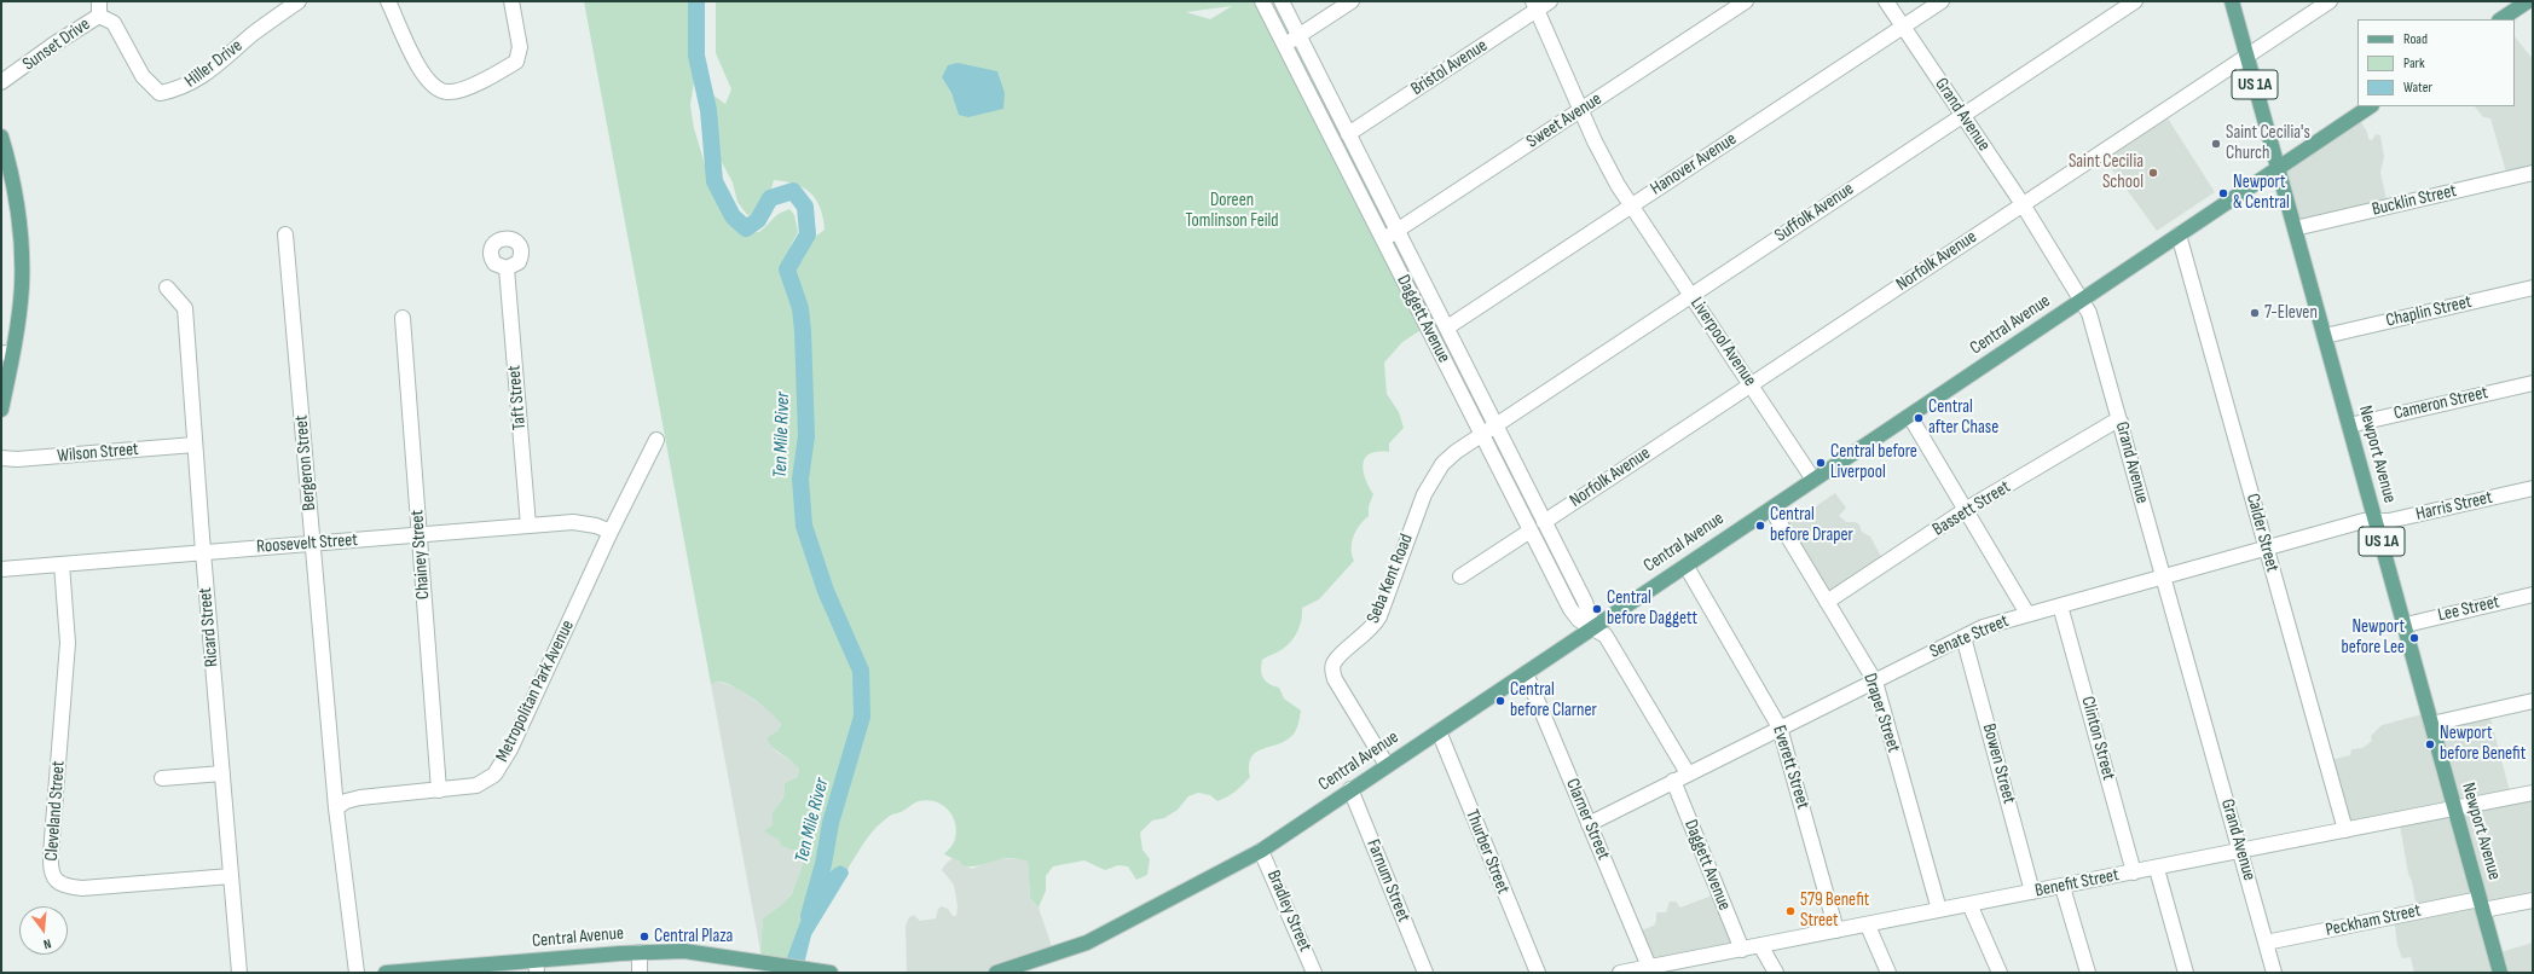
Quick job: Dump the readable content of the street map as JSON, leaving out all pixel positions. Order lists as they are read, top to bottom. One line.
{"streets":{"main road":["US 1A","Central Avenue","Newport Avenue"],"street":["Sunset Drive","Hiller Drive","Bristol Avenue","Grand Avenue","Sweet Avenue","Hanover Avenue","Bucklin Street","Suffolk Avenue","Norfolk Avenue","Chaplin Street","Daggett Avenue","Liverpool Avenue","Taft Street","Cameron Street","Wilson Street","Bergeron Street","Harris Street","Bassett Street","Calder Street","Roosevelt Street","Chainey Street","Seba Kent Road","Lee Street","Ricard Street","Senate Street","Metropolitan Park Avenue","Draper Street","Clinton Street","Bowen Street","Everett Street","Cleveland Street","Clarner Street","Thurber Street","Farnum Street","Benefit Street","Bradley Street","Peckham Street"]},"crossings":[["Sunset Drive","Hiller Drive"],["Bristol Avenue","Daggett Avenue"],["Bristol Avenue","Liverpool Avenue"],["Grand Avenue","Hanover Avenue"],["Grand Avenue","Suffolk Avenue"],["Grand Avenue","Norfolk Avenue"],["Grand Avenue","Central Avenue"],["Grand Avenue","Bassett Street"],["Grand Avenue","Senate Street"],["Grand Avenue","Benefit Street"],["Grand Avenue","Peckham Street"],["Sweet Avenue","Daggett Avenue"],["Sweet Avenue","Liverpool Avenue"],["Hanover Avenue","Daggett Avenue"],["Hanover Avenue","Liverpool Avenue"],["Bucklin Street","Newport Avenue"],["Suffolk Avenue","Daggett Avenue"],["Suffolk Avenue","Liverpool Avenue"],["Suffolk Avenue","Seba Kent Road"],["Norfolk Avenue","Daggett Avenue"],["Norfolk Avenue","Liverpool Avenue"],["Norfolk Avenue","Newport Avenue"],["Chaplin Street","Newport Avenue"],["Daggett Avenue","Central Avenue"],["Daggett Avenue","Seba Kent Road"],["Daggett Avenue","Senate Street"],["Daggett Avenue","Benefit Street"],["Central Avenue","Liverpool Avenue"],["Central Avenue","Newport Avenue"],["Central Avenue","Calder Street"],["Central Avenue","Seba Kent Road"],["Central Avenue","Draper Street"],["Central Avenue","Everett Street"],["Central Avenue","Clarner Street"],["Central Avenue","Thurber Street"],["Central Avenue","Farnum Street"],["Central Avenue","Bradley Street"],["Taft Street","Roosevelt Street"],["Cameron Street","Newport Avenue"],["Wilson Street","Ricard Street"],["Newport Avenue","Harris Street"],["Newport Avenue","Lee Street"],["Newport Avenue","Senate Street"],["Newport Avenue","Benefit Street"],["Newport Avenue","Peckham Street"],["Bergeron Street","Roosevelt Street"],["Bergeron Street","Metropolitan Park Avenue"],["Harris Street","Senate Street"],["Bassett Street","Draper Street"],["Calder Street","Senate Street"],["Calder Street","Benefit Street"],["Roosevelt Street","Chainey Street"],["Roosevelt Street","Ricard Street"],["Roosevelt Street","Metropolitan Park Avenue"],["Roosevelt Street","Cleveland Street"],["Chainey Street","Metropolitan Park Avenue"],["Ricard Street","Cleveland Street"],["Senate Street","Draper Street"],["Senate Street","Clinton Street"],["Senate Street","Bowen Street"],["Senate Street","Everett Street"],["Senate Street","Clarner Street"],["Draper Street","Benefit Street"],["Clinton Street","Benefit Street"],["Bowen Street","Benefit Street"],["Everett Street","Benefit Street"],["Clarner Street","Benefit Street"]],"water":["Ten Mile River"],"parks":["Doreen Tomlinson Feild"],"places":["Saint Cecilia's Church","Saint Cecilia School","Newport & Central","7-Eleven","Central after Chase","Central before Liverpool","Central before Draper","Central before Daggett","Newport before Lee","Central before Clarner","Newport before Benefit","579 Benefit Street","Central Plaza"],"legend":["Road","Park","Water"],"north":"bottom"}
